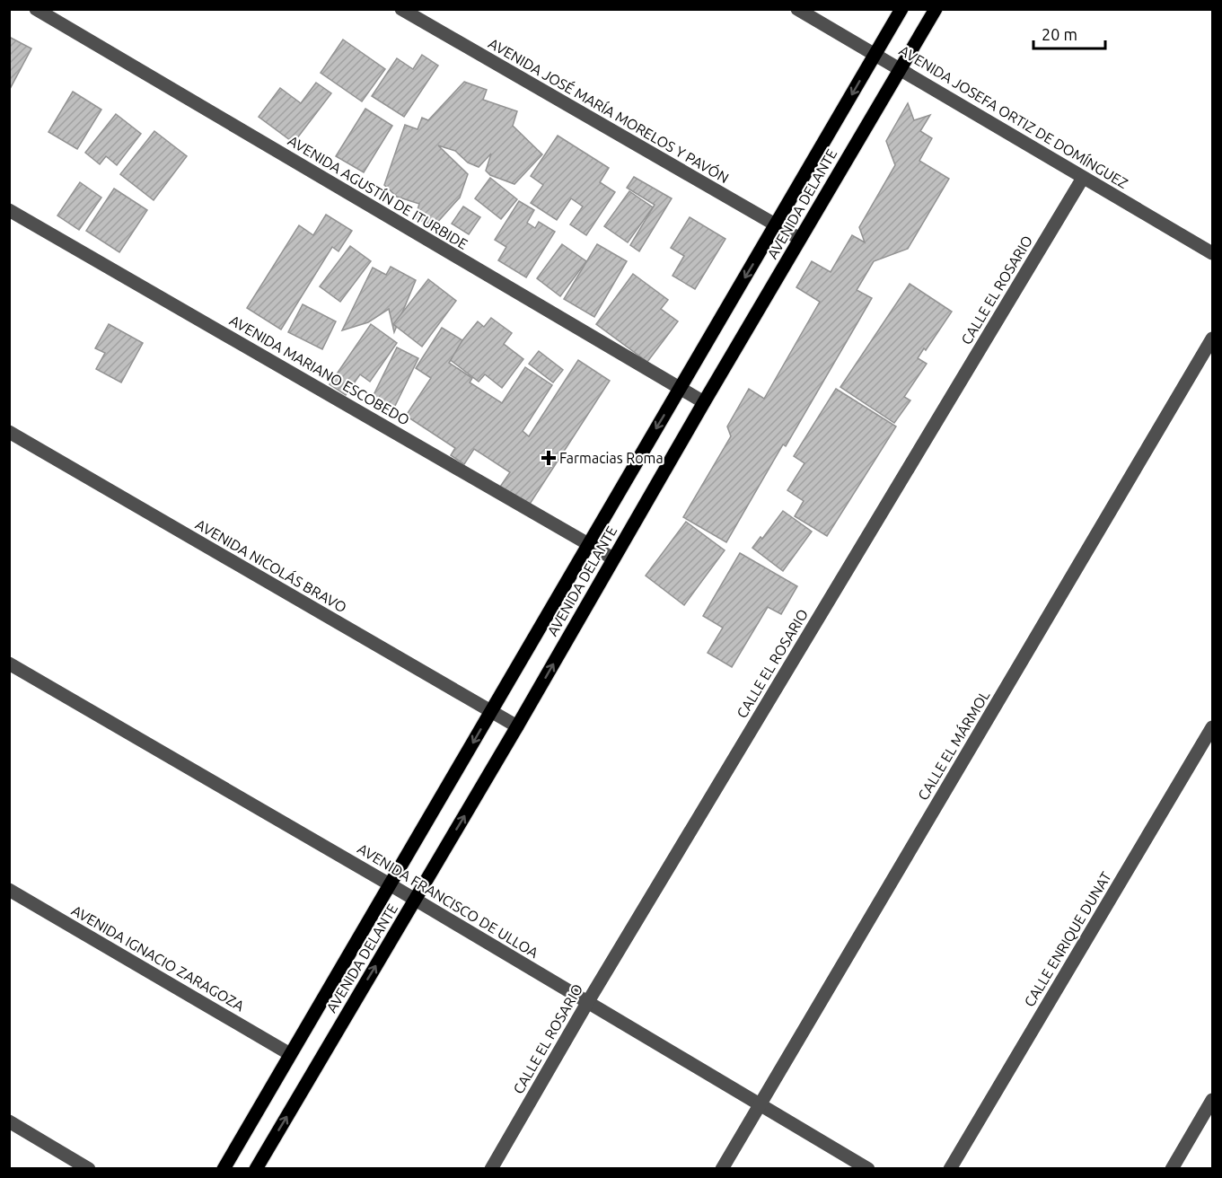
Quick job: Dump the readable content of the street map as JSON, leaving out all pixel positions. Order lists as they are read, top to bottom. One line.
{"streets":{"main road":["AVENIDA DELANTE"],"street":["AVENIDA JOSÉ MARÍA MORELOS Y PAVÓN","AVENIDA JOSEFA ORTIZ DE DOMÍNGUEZ","AVENIDA AGUSTÍN DE ITURBIDE","CALLE EL ROSARIO","AVENIDA MARIANO ESCOBEDO","AVENIDA NICOLÁS BRAVO","CALLE EL MÁRMOL","AVENIDA FRANCISCO DE ULLOA","CALLE ENRIQUE DUNAT","AVENIDA IGNACIO ZARAGOZA"]},"crossings":[["AVENIDA JOSÉ MARÍA MORELOS Y PAVÓN","AVENIDA DELANTE"],["AVENIDA JOSEFA ORTIZ DE DOMÍNGUEZ","AVENIDA DELANTE"],["AVENIDA JOSEFA ORTIZ DE DOMÍNGUEZ","CALLE EL ROSARIO"],["AVENIDA AGUSTÍN DE ITURBIDE","AVENIDA DELANTE"],["AVENIDA DELANTE","AVENIDA MARIANO ESCOBEDO"],["AVENIDA DELANTE","AVENIDA NICOLÁS BRAVO"],["AVENIDA DELANTE","AVENIDA FRANCISCO DE ULLOA"],["AVENIDA DELANTE","AVENIDA IGNACIO ZARAGOZA"],["CALLE EL ROSARIO","AVENIDA FRANCISCO DE ULLOA"],["CALLE EL MÁRMOL","AVENIDA FRANCISCO DE ULLOA"]],"places":{"health":["Farmacias Roma"]},"scale_bar":"20 m"}
